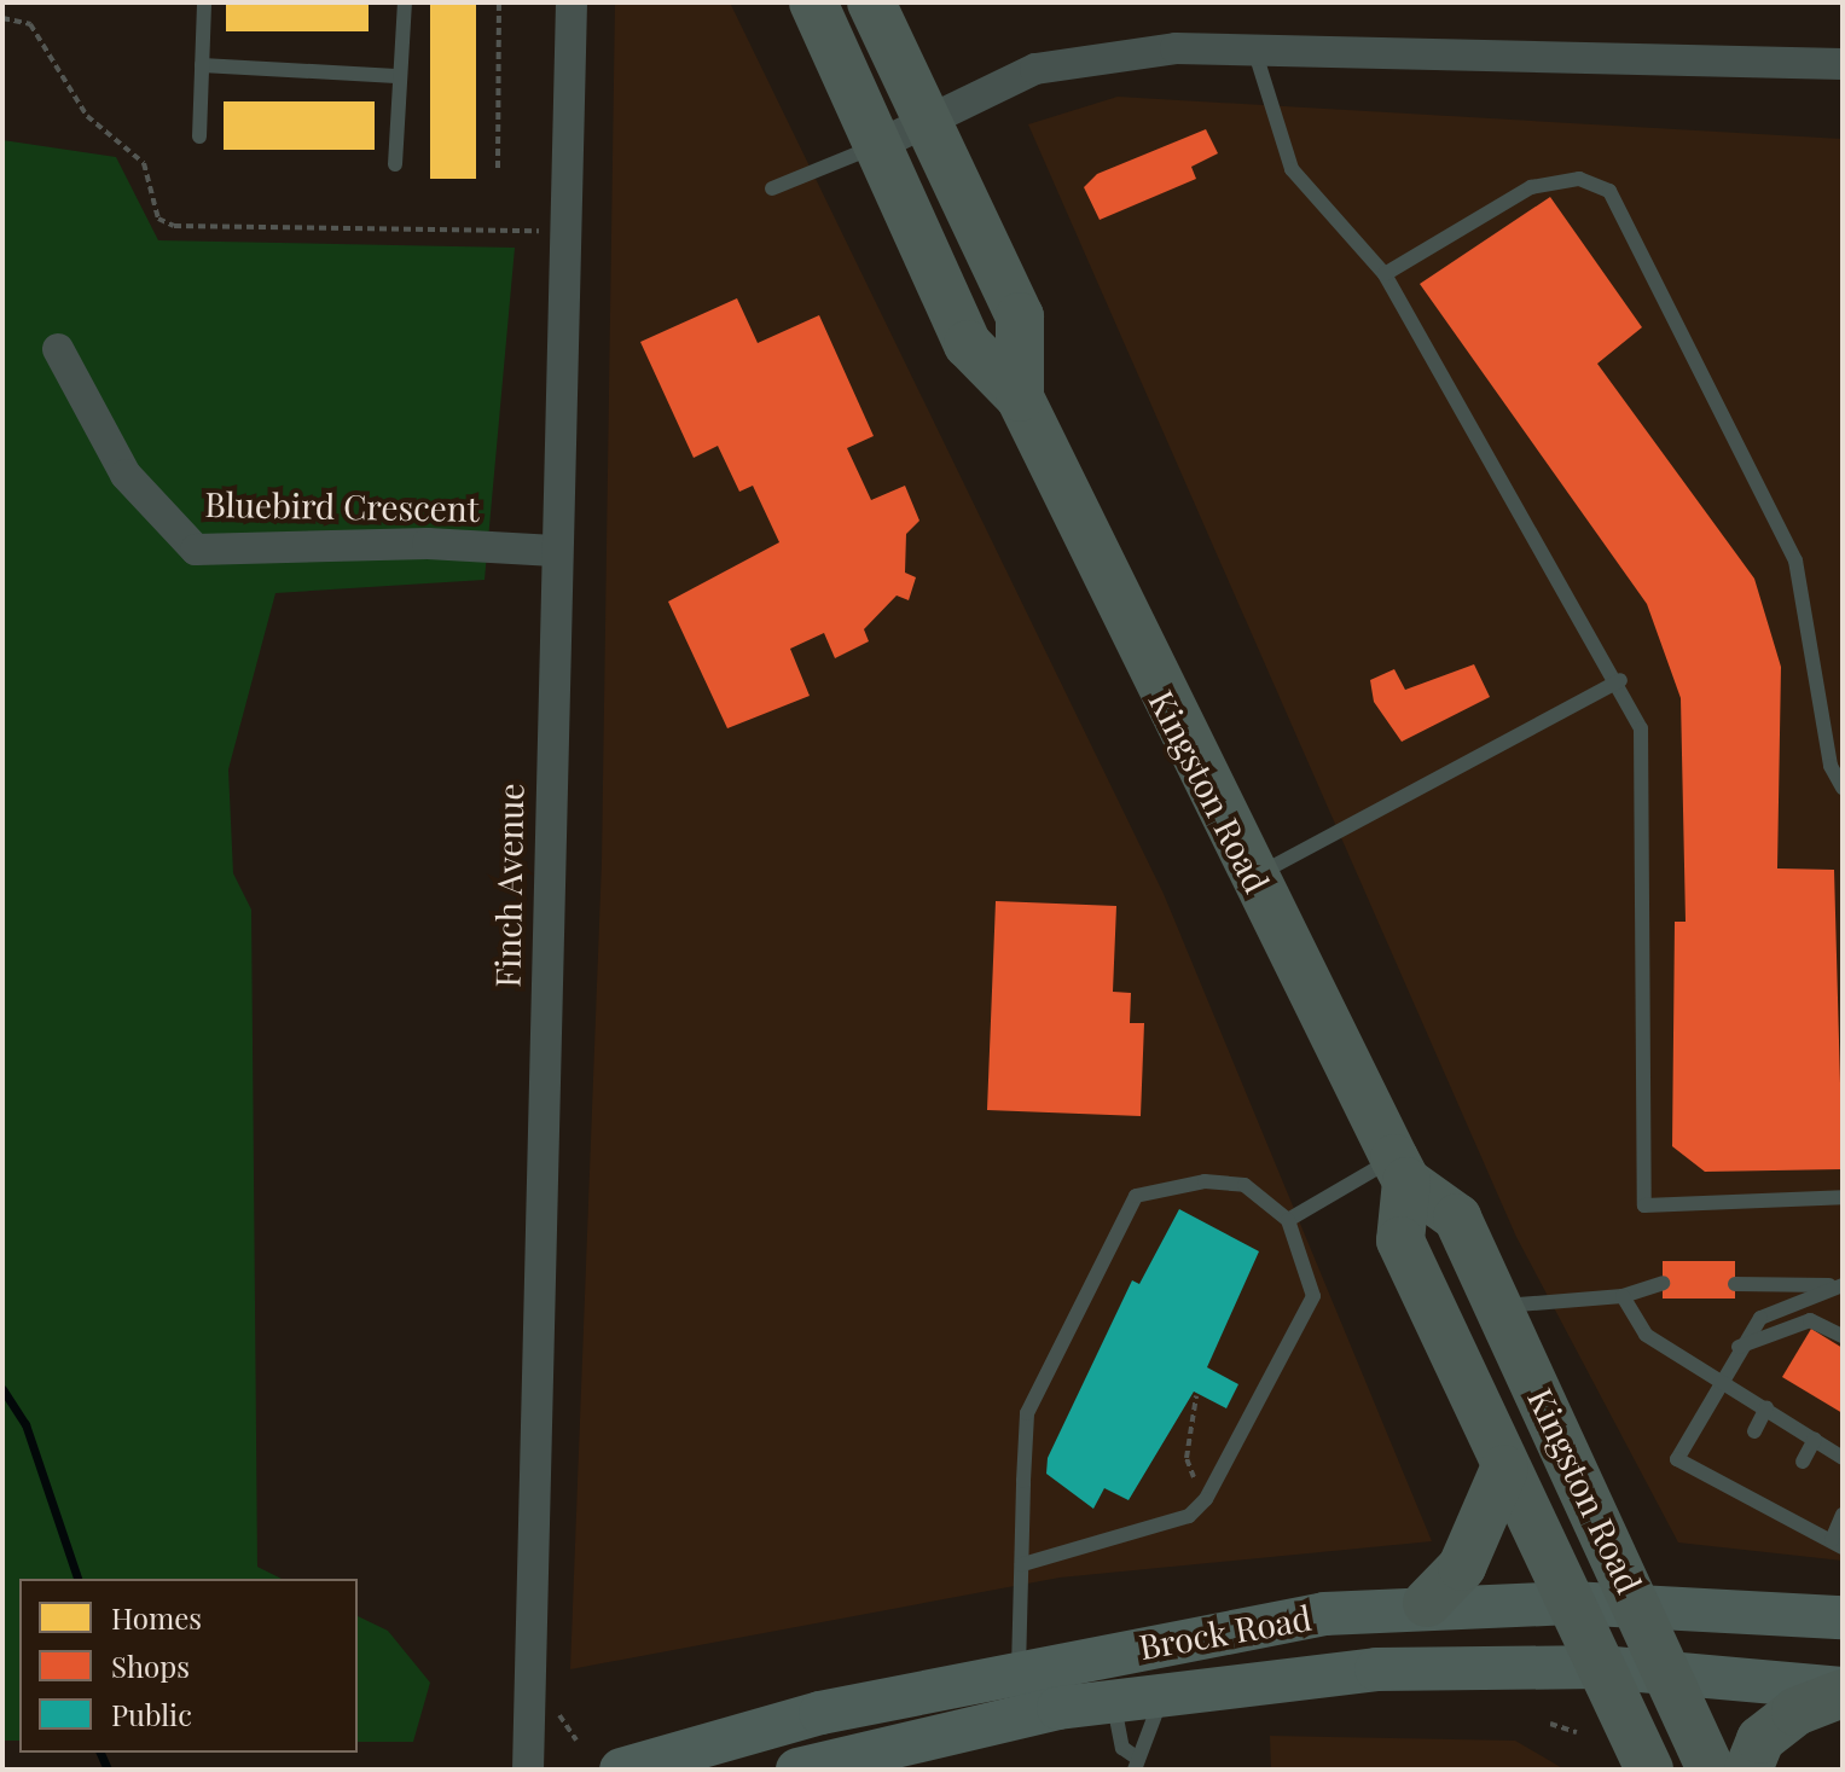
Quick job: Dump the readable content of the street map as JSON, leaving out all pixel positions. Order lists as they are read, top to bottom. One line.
{"streets":{"main road":["Kingston Road","Brock Road"],"street":["Bluebird Crescent","Finch Avenue"]},"crossings":[["Bluebird Crescent","Finch Avenue"],["Kingston Road","Brock Road"]],"legend":["Homes","Shops","Public"]}
